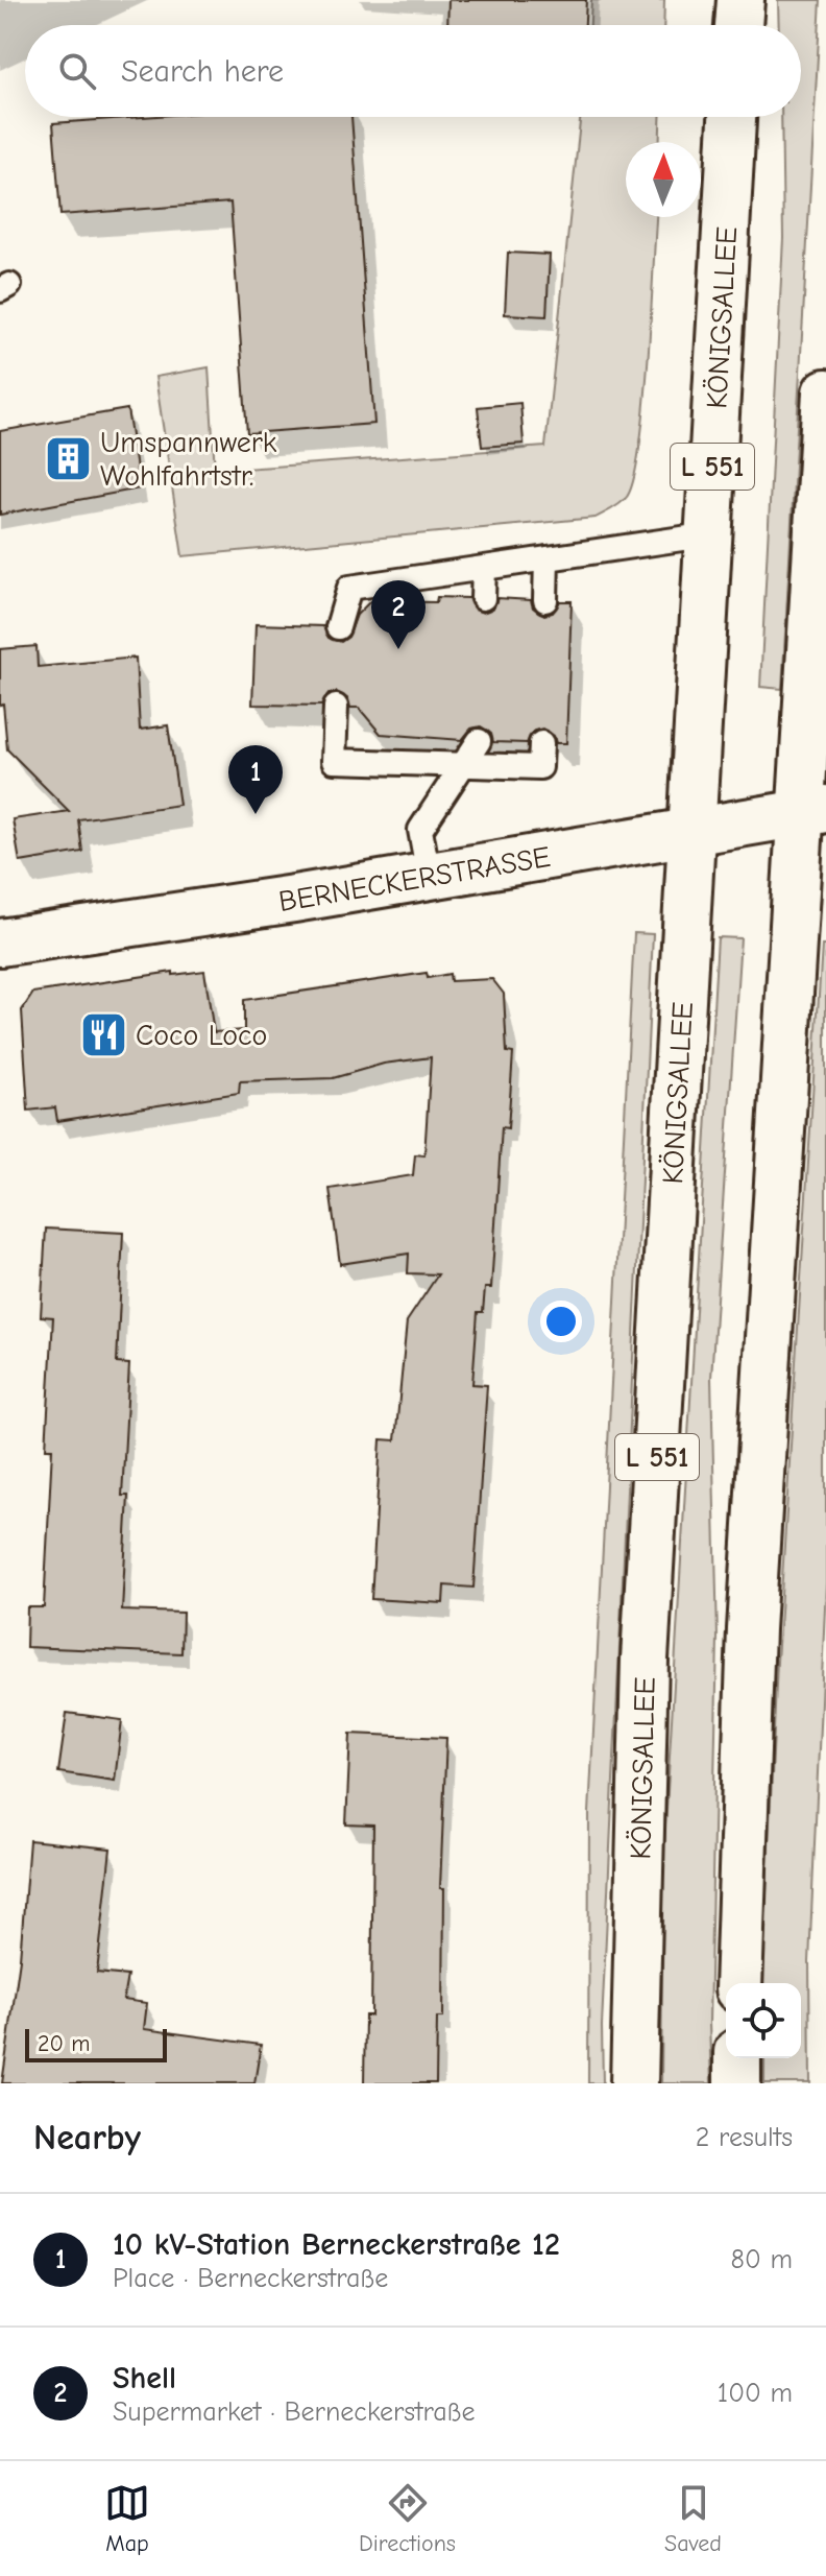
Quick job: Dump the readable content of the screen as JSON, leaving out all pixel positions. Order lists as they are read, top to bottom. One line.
{"streets":{"main road":["KÖNIGSALLEE","L 551","BERNECKERSTRASSE"]},"crossings":[["KÖNIGSALLEE","BERNECKERSTRASSE"]],"places":{"building":["Umspannwerk Wohlfahrtstr."],"restaurant":["Coco Loco"]},"scale_bar":"20 m","north":"top","page":{"search":"Search here","pins":["2","1"],"scale":"20 m","heading":["Nearby","2 results"],"list":[{"mark":"1","name":"10 kV-Station Berneckerstraße 12","note":"Place · Berneckerstraße","value":"80 m"},{"mark":"2","name":"Shell","note":"Supermarket · Berneckerstraße","value":"100 m"}],"nav":["Map","Directions","Saved"]}}
